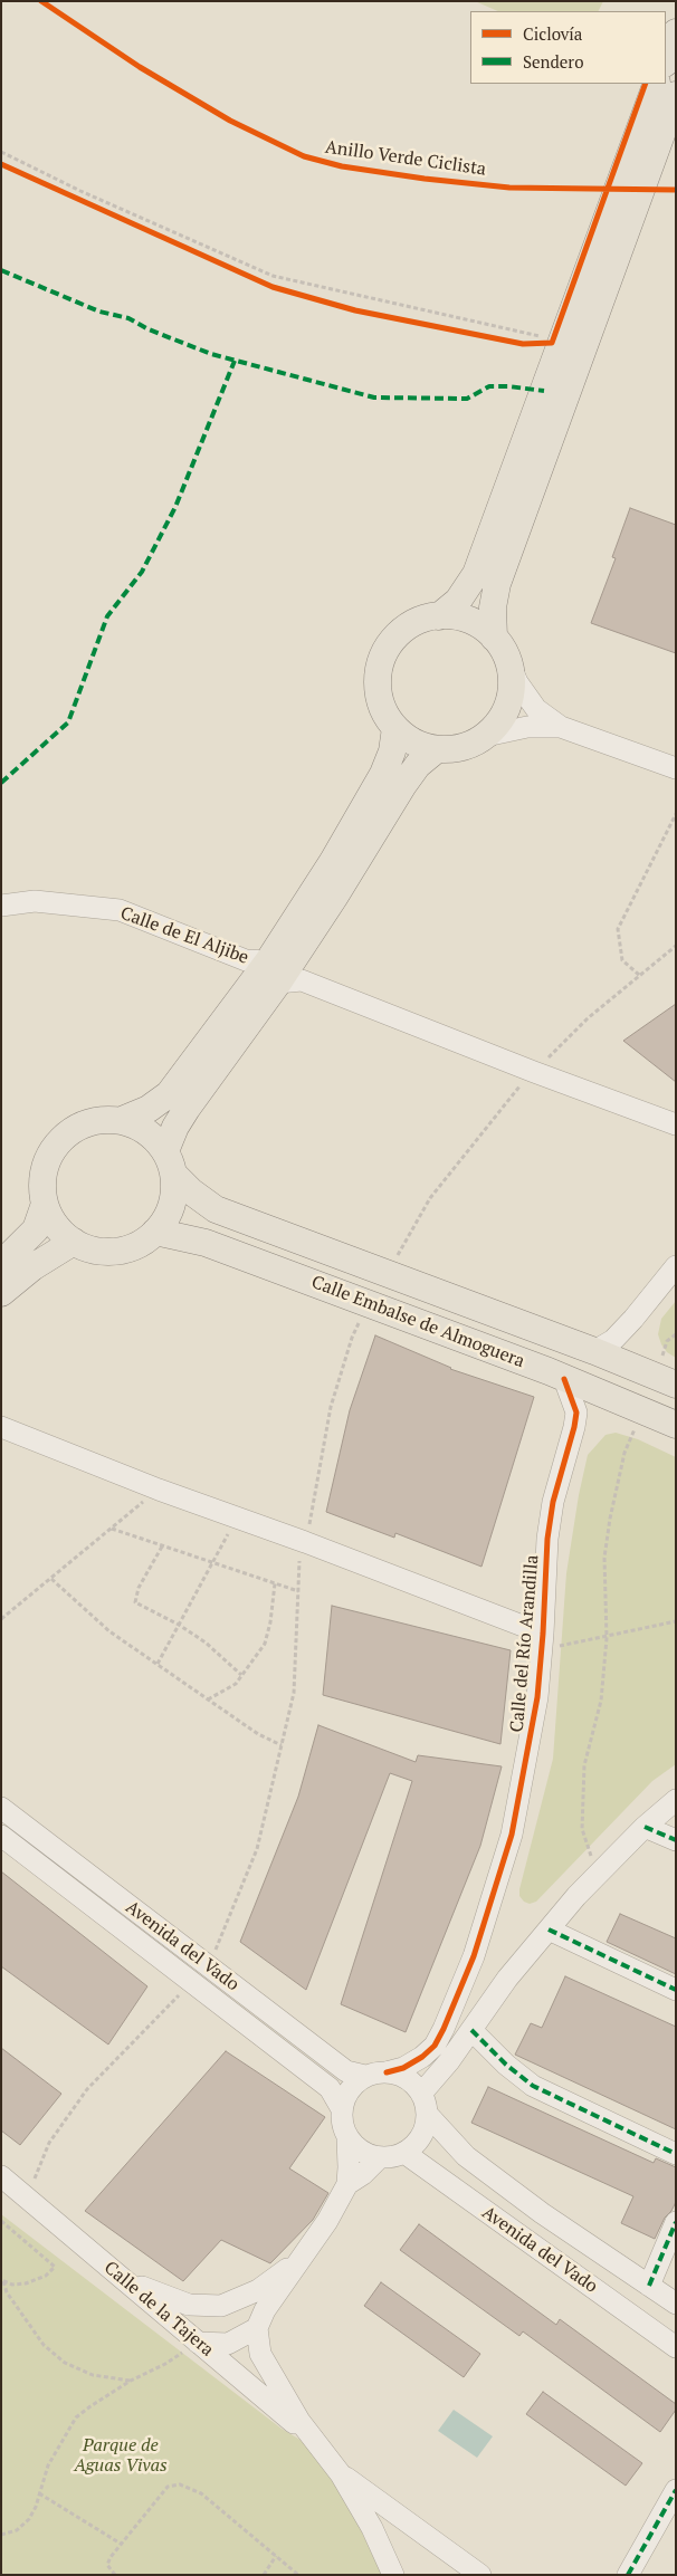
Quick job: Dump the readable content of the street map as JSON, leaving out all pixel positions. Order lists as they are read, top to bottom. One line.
{"streets":{"main road":["Calle Embalse de Almoguera"],"street":["Calle de El Aljibe","Calle del Río Arandilla","Avenida del Vado","Calle de la Tajera"],"cycle path":["Anillo Verde Ciclista"]},"crossings":[["Calle Embalse de Almoguera","Calle del Río Arandilla"],["Calle del Río Arandilla","Avenida del Vado"]],"parks":["Parque de Aguas Vivas"],"legend":["Ciclovía","Sendero"]}
